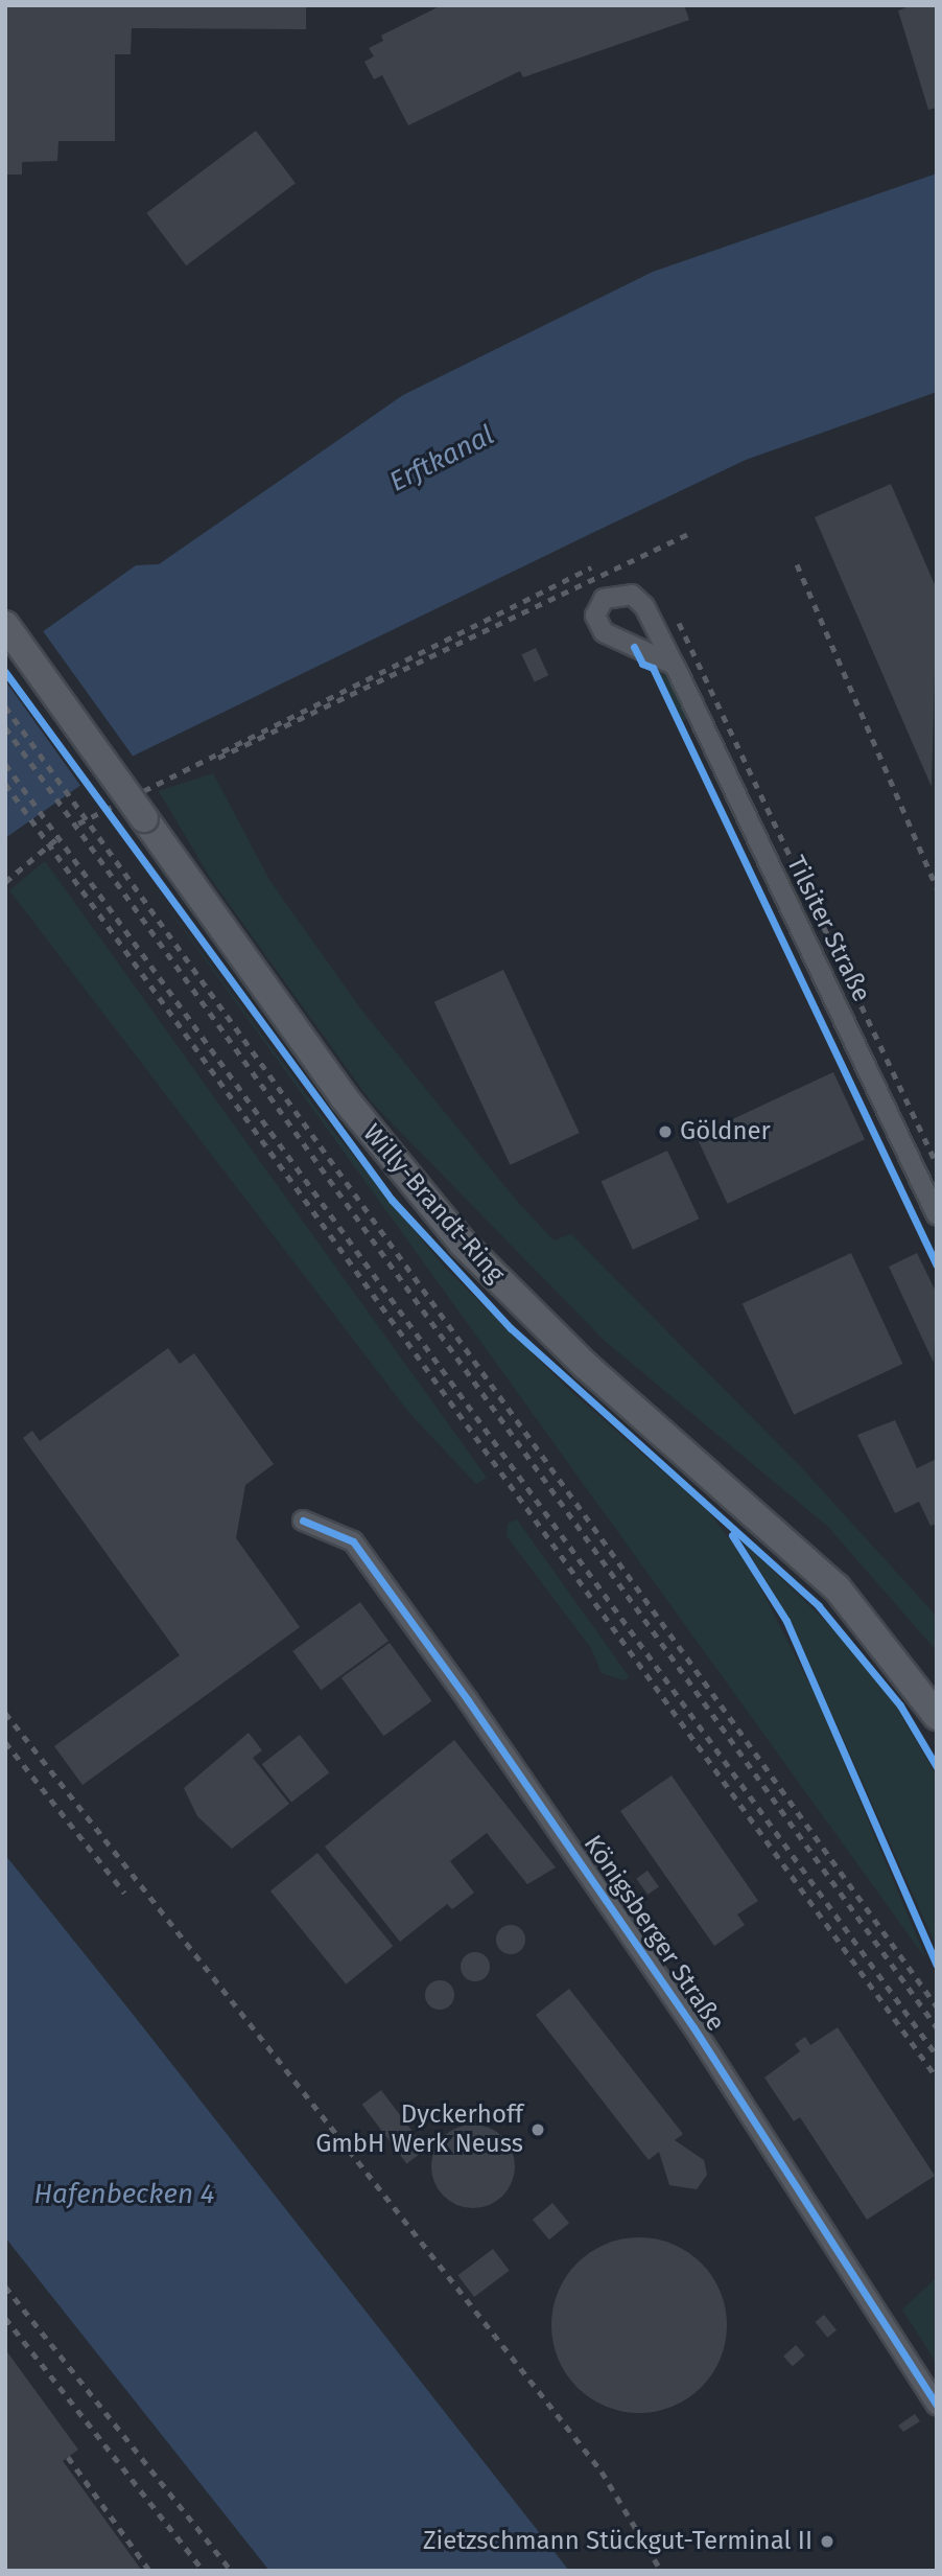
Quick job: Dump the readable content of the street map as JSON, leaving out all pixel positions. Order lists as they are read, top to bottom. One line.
{"streets":{"main road":["Willy-Brandt-Ring"],"street":["Tilsiter Straße","Königsberger Straße"]},"water":["Erftkanal","Hafenbecken 4"],"places":["Göldner","Dyckerhoff GmbH Werk Neuss","Zietzschmann Stückgut-Terminal II"]}
